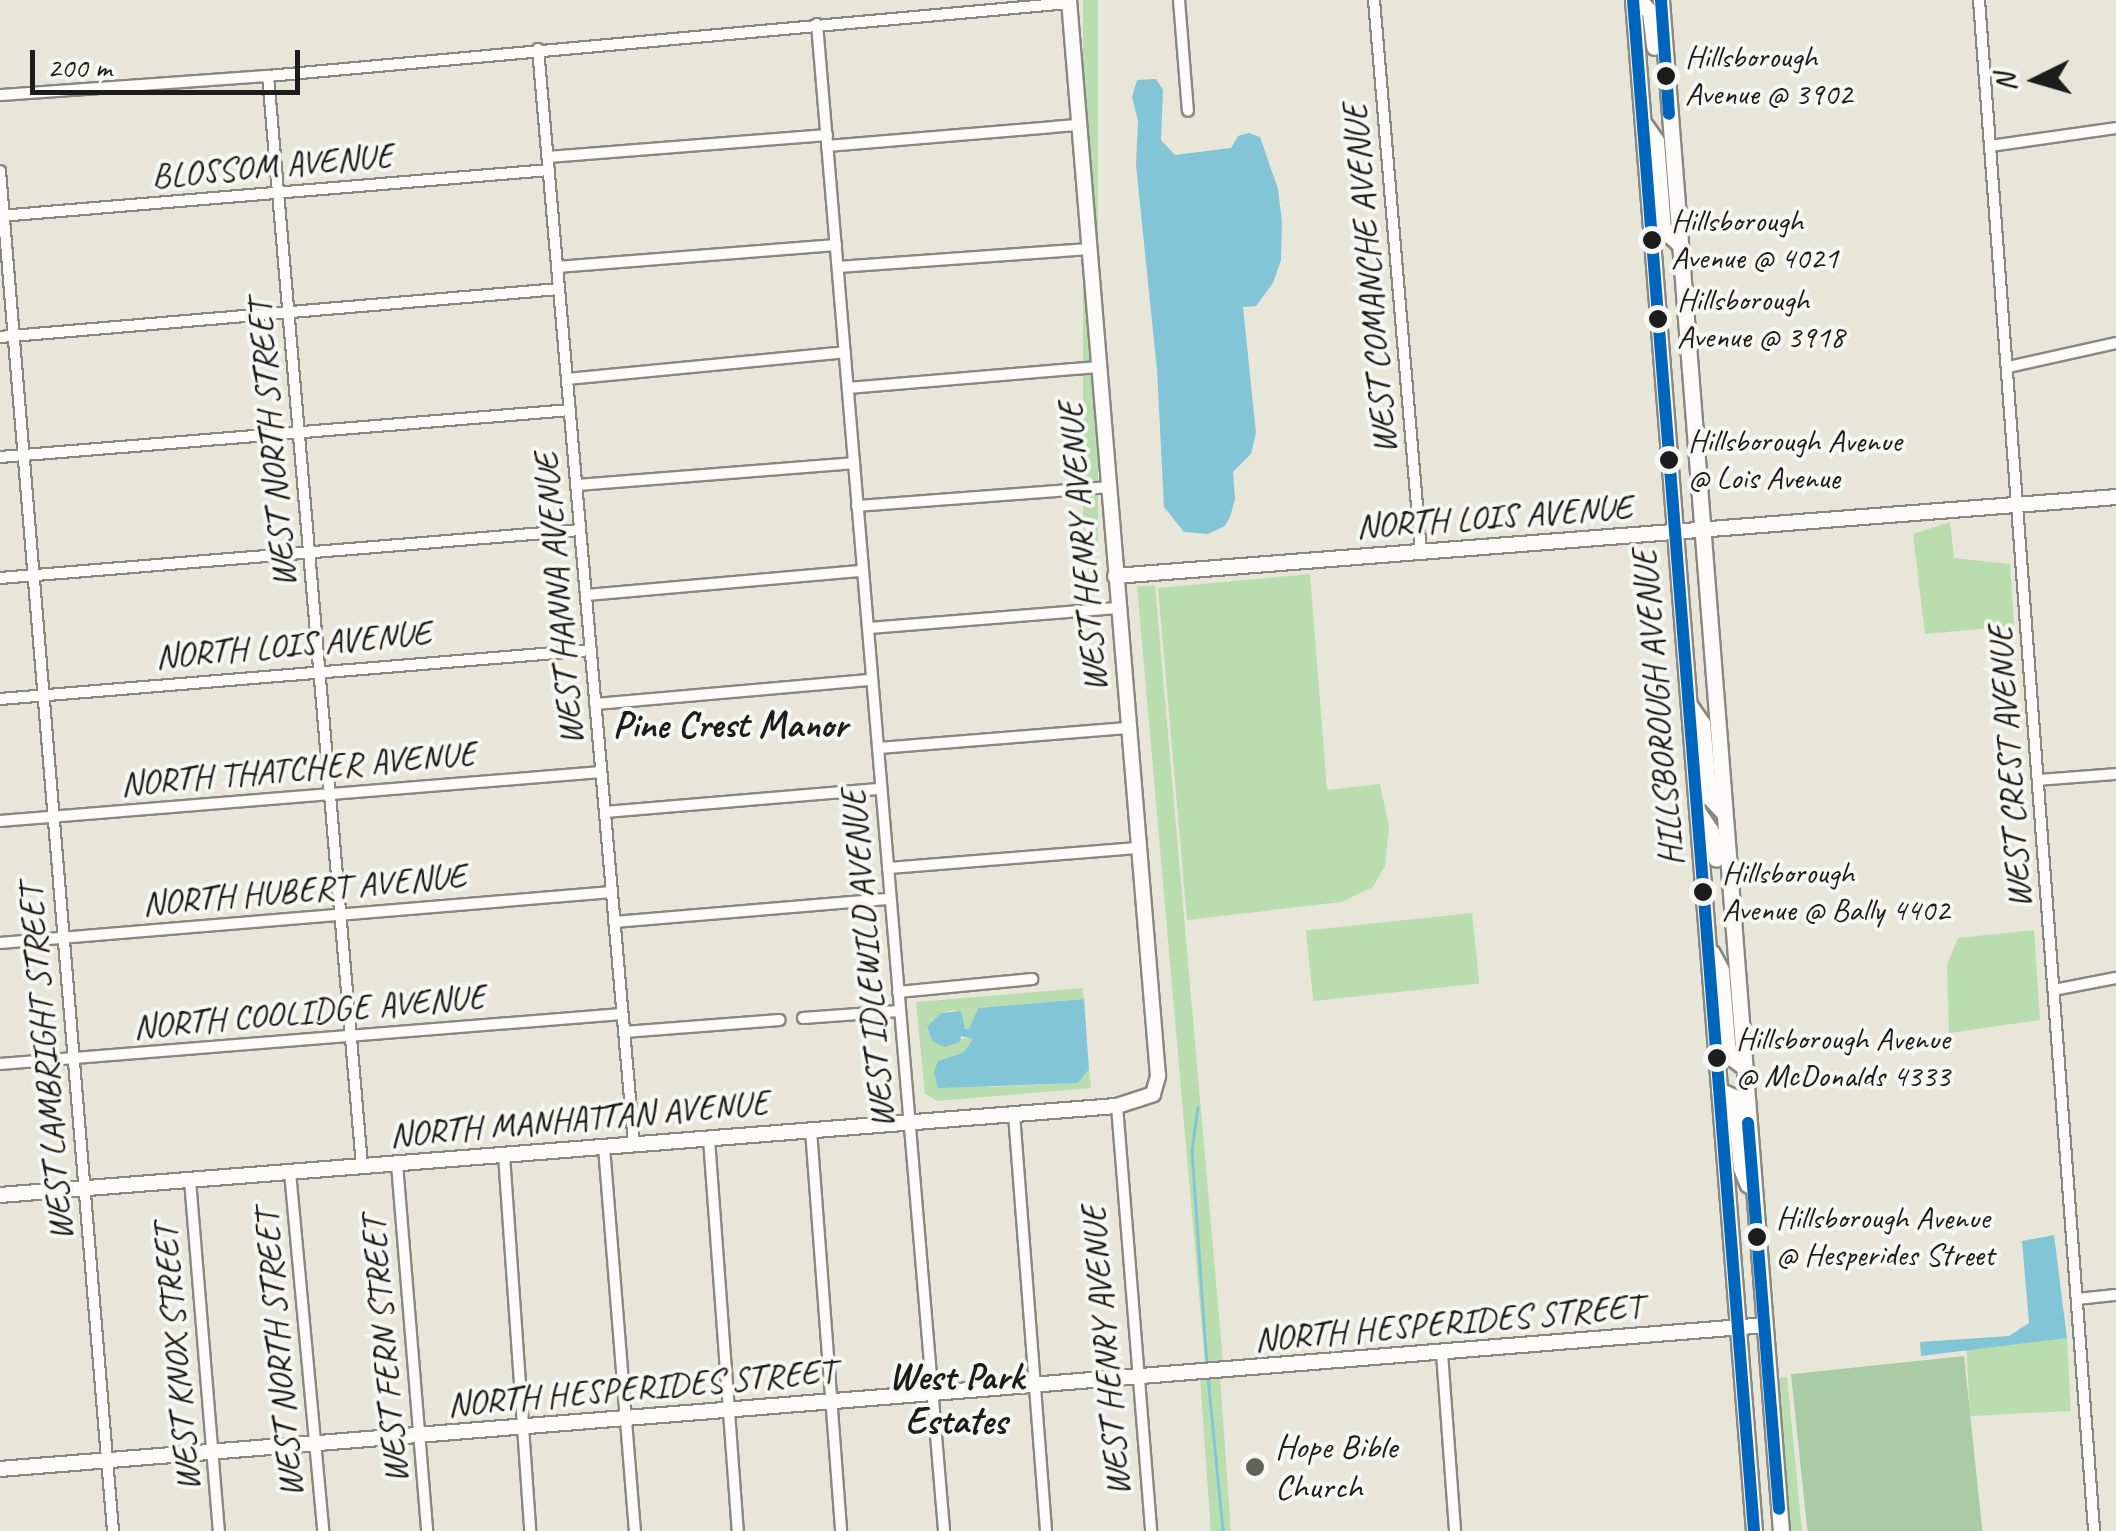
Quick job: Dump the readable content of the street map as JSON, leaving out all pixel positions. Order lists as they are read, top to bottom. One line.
{"streets":{"main road":["HILLSBOROUGH AVENUE"],"street":["BLOSSOM AVENUE","WEST COMANCHE AVENUE","WEST NORTH STREET","NORTH LOIS AVENUE","WEST HENRY AVENUE","WEST HANNA AVENUE","WEST CREST AVENUE","NORTH THATCHER AVENUE","NORTH HUBERT AVENUE","WEST IDLEWILD AVENUE","NORTH COOLIDGE AVENUE","WEST LAMBRIGHT STREET","NORTH MANHATTAN AVENUE","NORTH HESPERIDES STREET","WEST FERN STREET","WEST KNOX STREET"]},"crossings":[["BLOSSOM AVENUE","WEST NORTH STREET"],["BLOSSOM AVENUE","WEST HANNA AVENUE"],["BLOSSOM AVENUE","WEST LAMBRIGHT STREET"],["WEST COMANCHE AVENUE","NORTH LOIS AVENUE"],["WEST NORTH STREET","NORTH LOIS AVENUE"],["WEST NORTH STREET","NORTH THATCHER AVENUE"],["WEST NORTH STREET","NORTH HUBERT AVENUE"],["WEST NORTH STREET","NORTH COOLIDGE AVENUE"],["WEST NORTH STREET","NORTH MANHATTAN AVENUE"],["WEST NORTH STREET","NORTH HESPERIDES STREET"],["NORTH LOIS AVENUE","WEST HENRY AVENUE"],["NORTH LOIS AVENUE","WEST HANNA AVENUE"],["NORTH LOIS AVENUE","HILLSBOROUGH AVENUE"],["NORTH LOIS AVENUE","WEST CREST AVENUE"],["NORTH LOIS AVENUE","WEST LAMBRIGHT STREET"],["WEST HENRY AVENUE","NORTH MANHATTAN AVENUE"],["WEST HENRY AVENUE","NORTH HESPERIDES STREET"],["WEST HANNA AVENUE","NORTH THATCHER AVENUE"],["WEST HANNA AVENUE","NORTH HUBERT AVENUE"],["WEST HANNA AVENUE","NORTH COOLIDGE AVENUE"],["WEST HANNA AVENUE","NORTH MANHATTAN AVENUE"],["HILLSBOROUGH AVENUE","NORTH HESPERIDES STREET"],["NORTH THATCHER AVENUE","WEST LAMBRIGHT STREET"],["NORTH HUBERT AVENUE","WEST LAMBRIGHT STREET"],["WEST IDLEWILD AVENUE","NORTH MANHATTAN AVENUE"],["WEST IDLEWILD AVENUE","NORTH HESPERIDES STREET"],["NORTH COOLIDGE AVENUE","WEST LAMBRIGHT STREET"],["WEST LAMBRIGHT STREET","NORTH MANHATTAN AVENUE"],["WEST LAMBRIGHT STREET","NORTH HESPERIDES STREET"],["NORTH MANHATTAN AVENUE","WEST FERN STREET"],["NORTH MANHATTAN AVENUE","WEST KNOX STREET"],["NORTH HESPERIDES STREET","WEST FERN STREET"],["NORTH HESPERIDES STREET","WEST KNOX STREET"]],"districts":["Pine Crest Manor","West Park Estates"],"places":["Hillsborough Avenue @ 3902","Hillsborough Avenue @ 4021","Hillsborough Avenue @ 3918","Hillsborough Avenue @ Lois Avenue","Hillsborough Avenue @ Bally 4402","Hillsborough Avenue @ McDonalds 4333","Hillsborough Avenue @ Hesperides Street","Hope Bible Church"],"scale_bar":"200 m","north":"left"}
